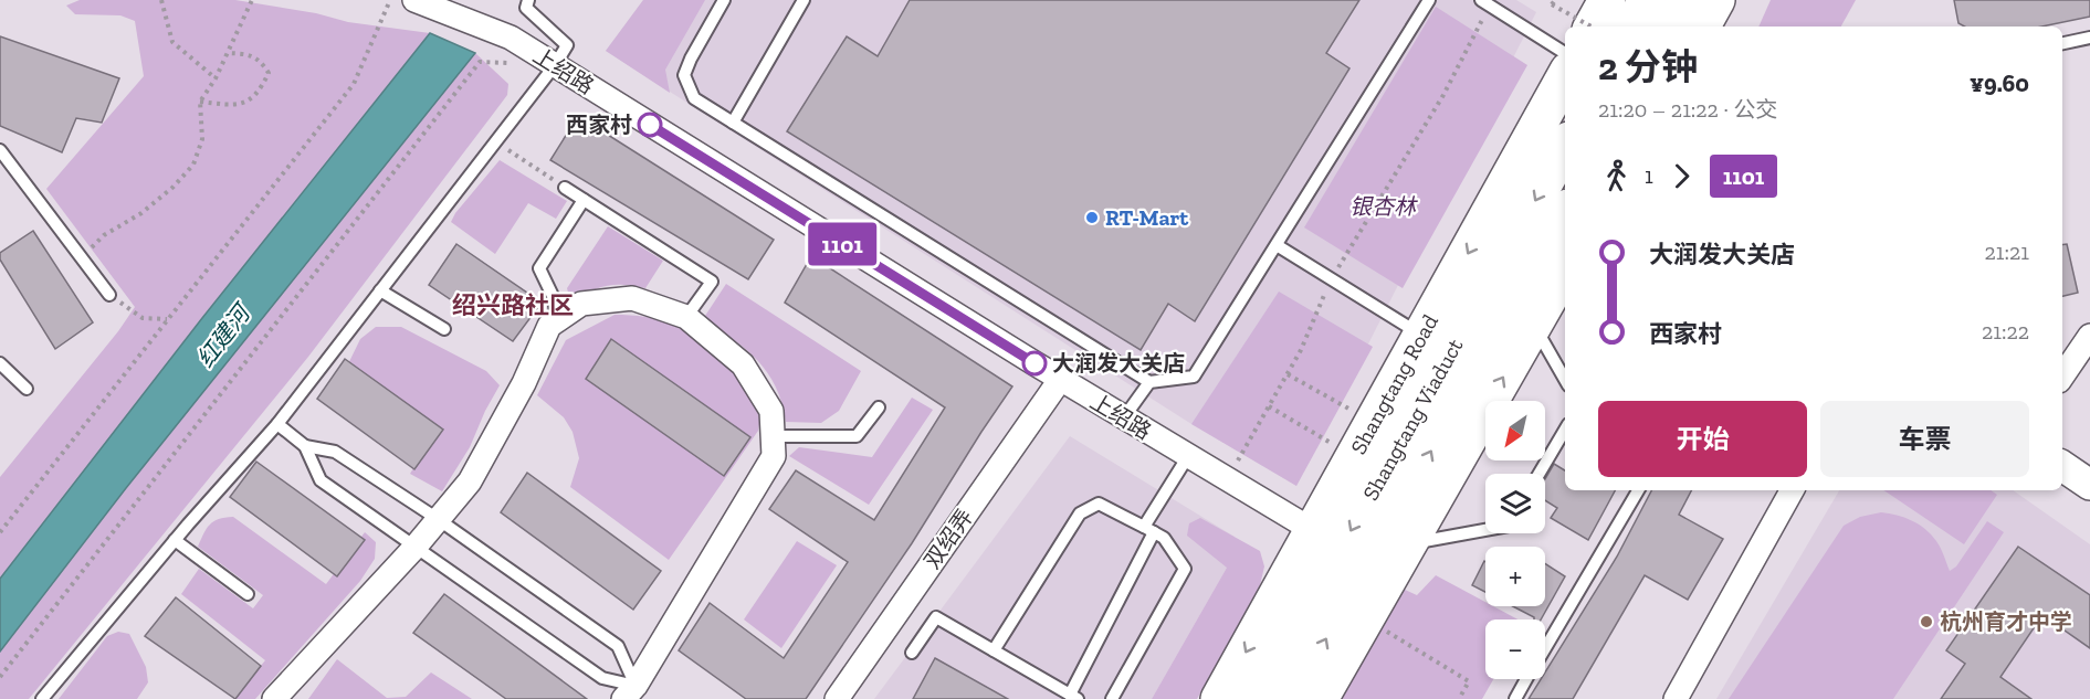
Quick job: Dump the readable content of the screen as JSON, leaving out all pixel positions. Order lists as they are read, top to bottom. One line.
{"streets":{"main road":["Shangtang Road","Shangtang Viaduct"],"street":["上绍路","双绍弄"]},"crossings":[["上绍路","Shangtang Road"],["上绍路","双绍弄"]],"districts":["绍兴路社区"],"water":["红建河"],"parks":["银杏林"],"places":["西家村","RT-Mart","大润发大关店","杭州育才中学"],"lines":["bus line 1101"],"north":"bottom left","page":{"on_map":"1101","heading":["2 分钟","21:20 – 21:22 · 公交","¥9.60"],"legs":["1","1101"],"list":[{"name":"大润发大关店","value":"21:21"},{"name":"西家村","value":"21:22"}],"buttons":["开始","车票"],"map_buttons":["+","−"]}}
